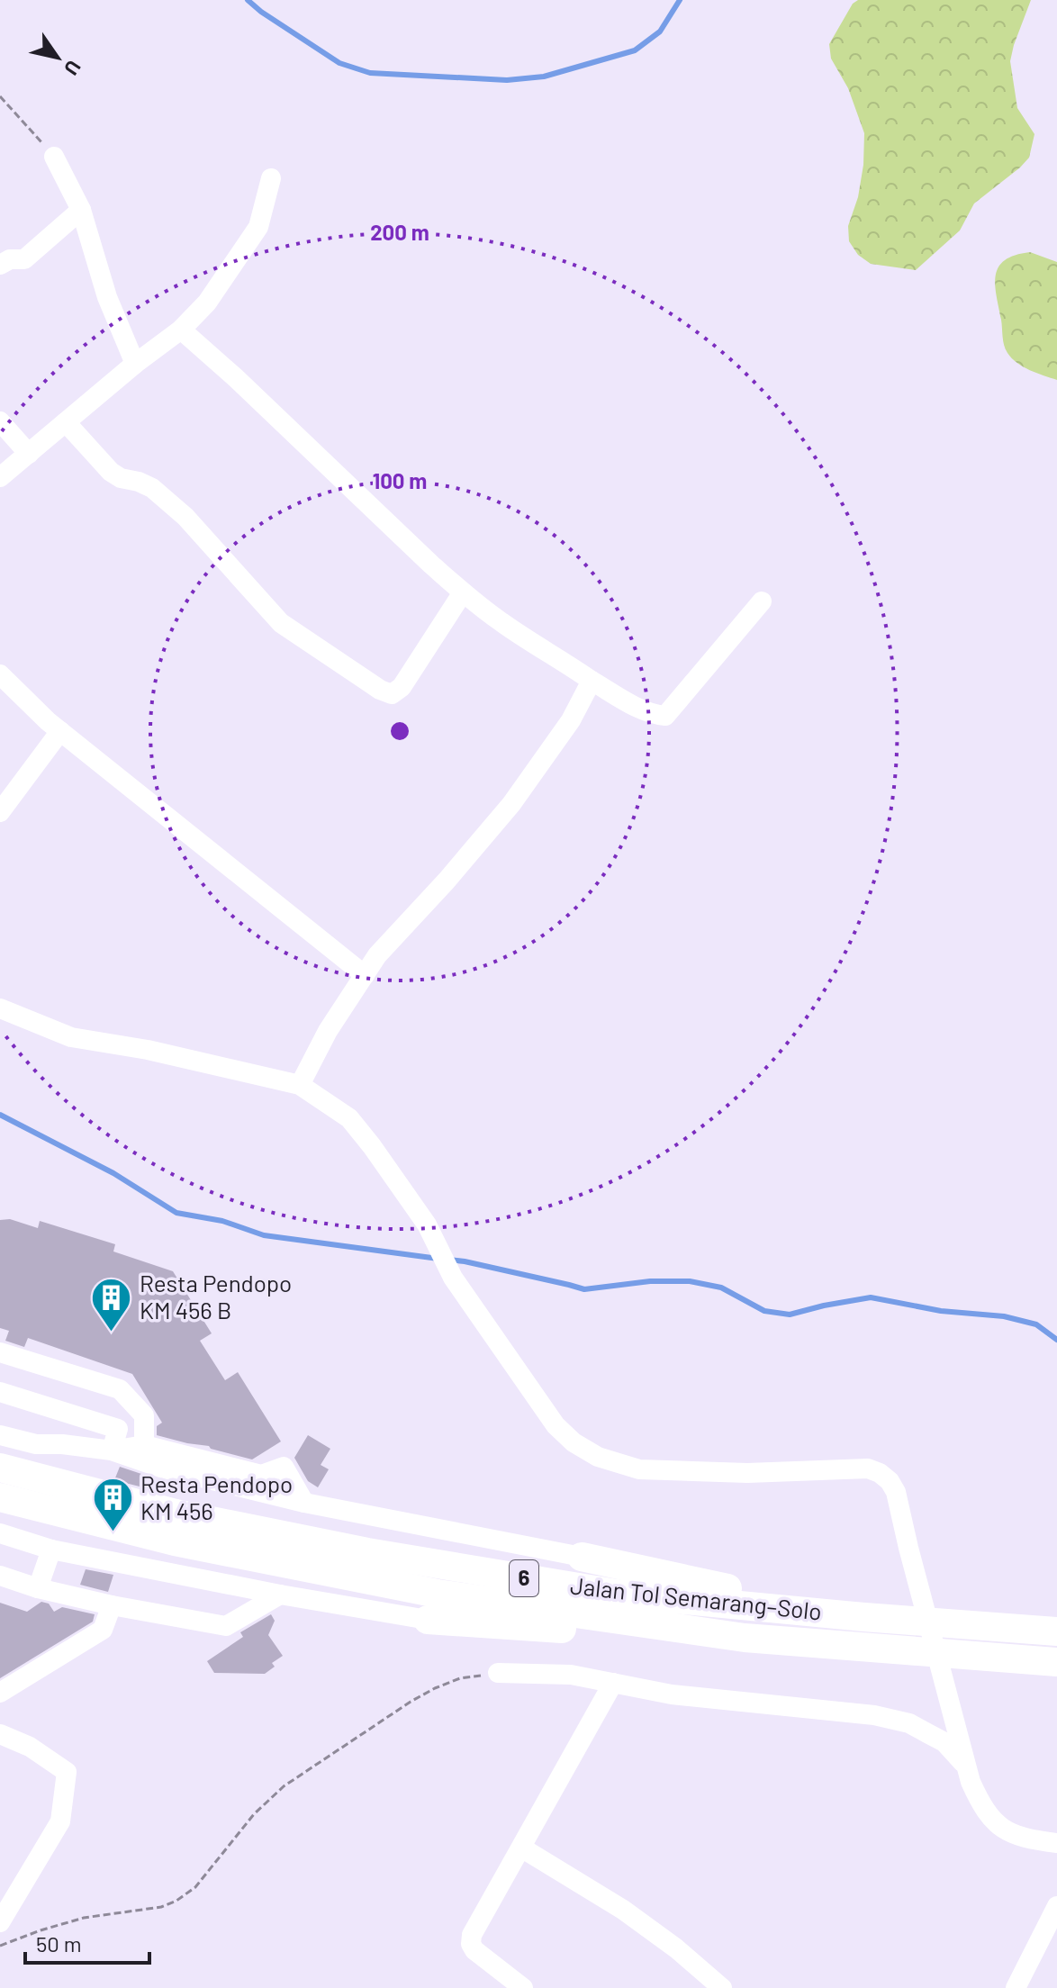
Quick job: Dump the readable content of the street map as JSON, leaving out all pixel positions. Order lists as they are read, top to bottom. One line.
{"streets":{"highway":["6","Jalan Tol Semarang–Solo"]},"places":{"building":["Resta Pendopo KM 456 B","Resta Pendopo KM 456"]},"scale_bar":"50 m","north":"bottom right","rings":["200 m","100 m"]}
